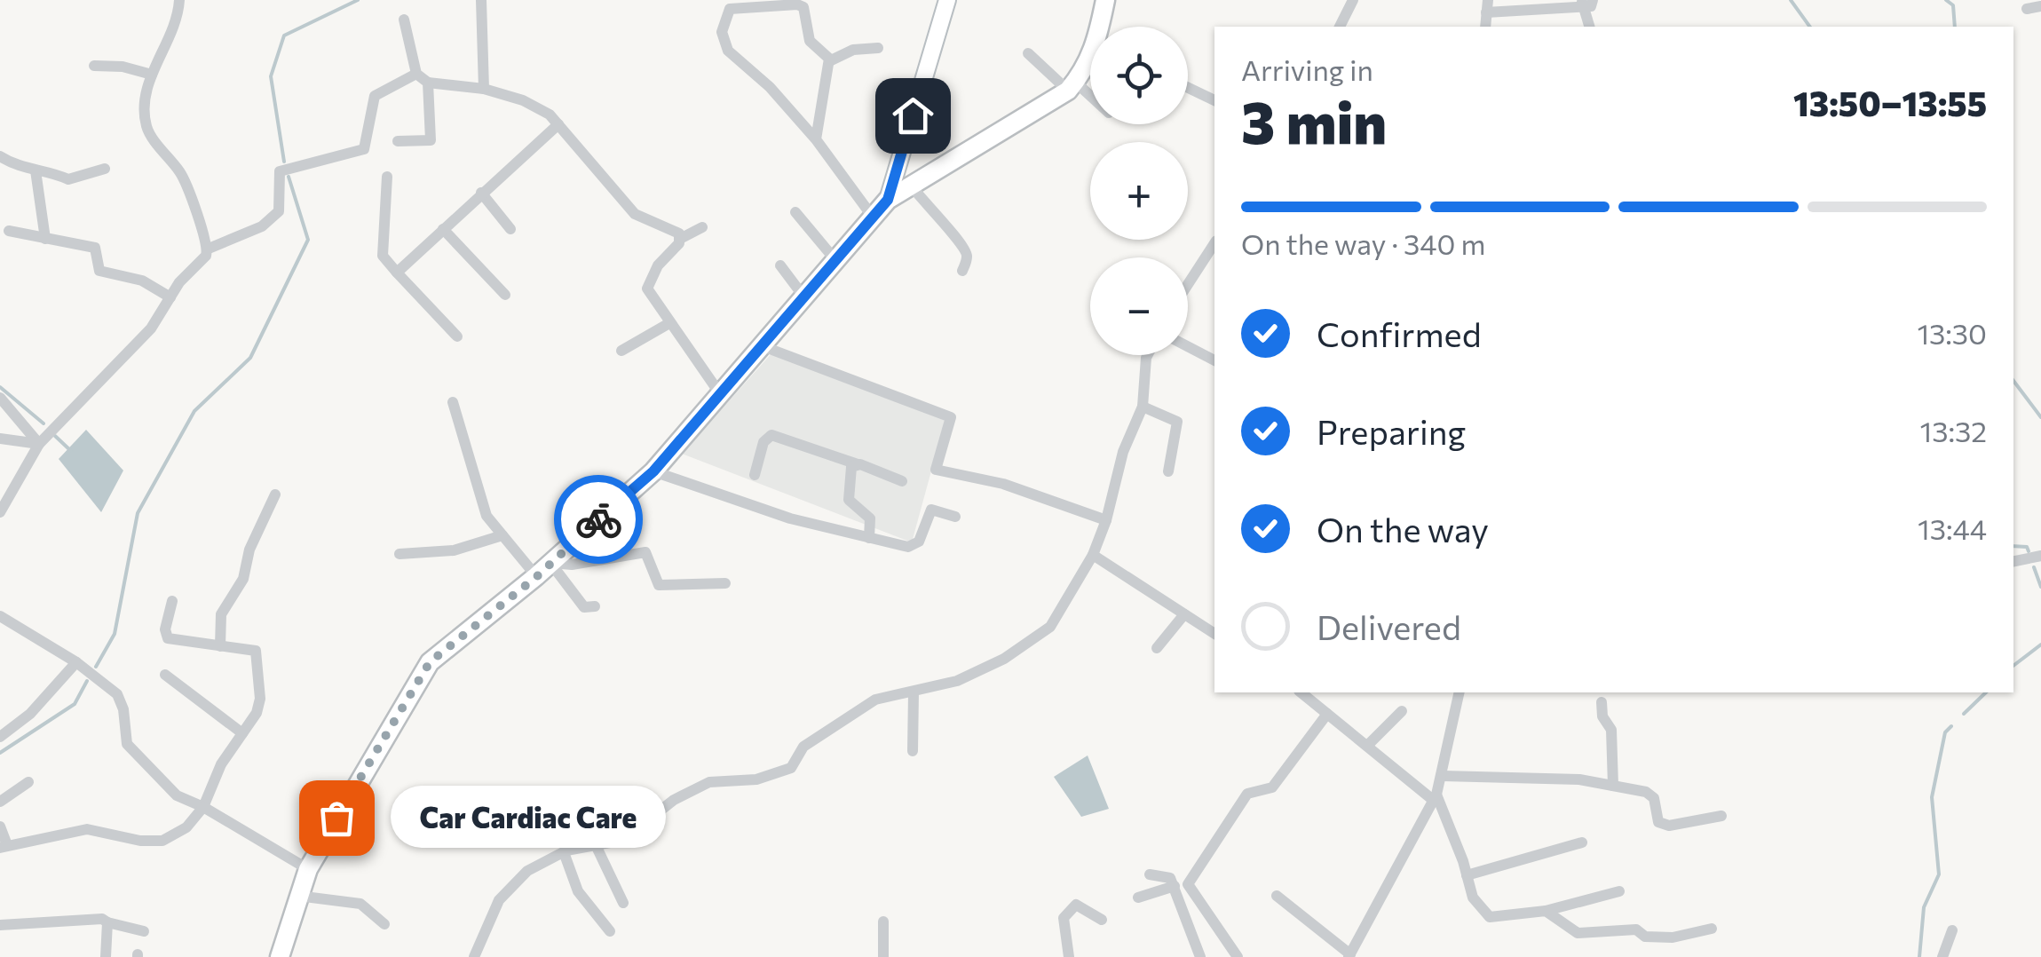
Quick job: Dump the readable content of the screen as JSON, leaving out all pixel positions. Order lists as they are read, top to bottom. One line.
{"places":["Car Cardiac Care"],"page":{"map_buttons":["+","−"],"heading":["3 min","Arriving in","13:50–13:55"],"bar":"On the way · 340 m","list":[["Confirmed","13:30"],["Preparing","13:32"],["On the way","13:44"],"Delivered"],"bubble":"Car Cardiac Care"}}
